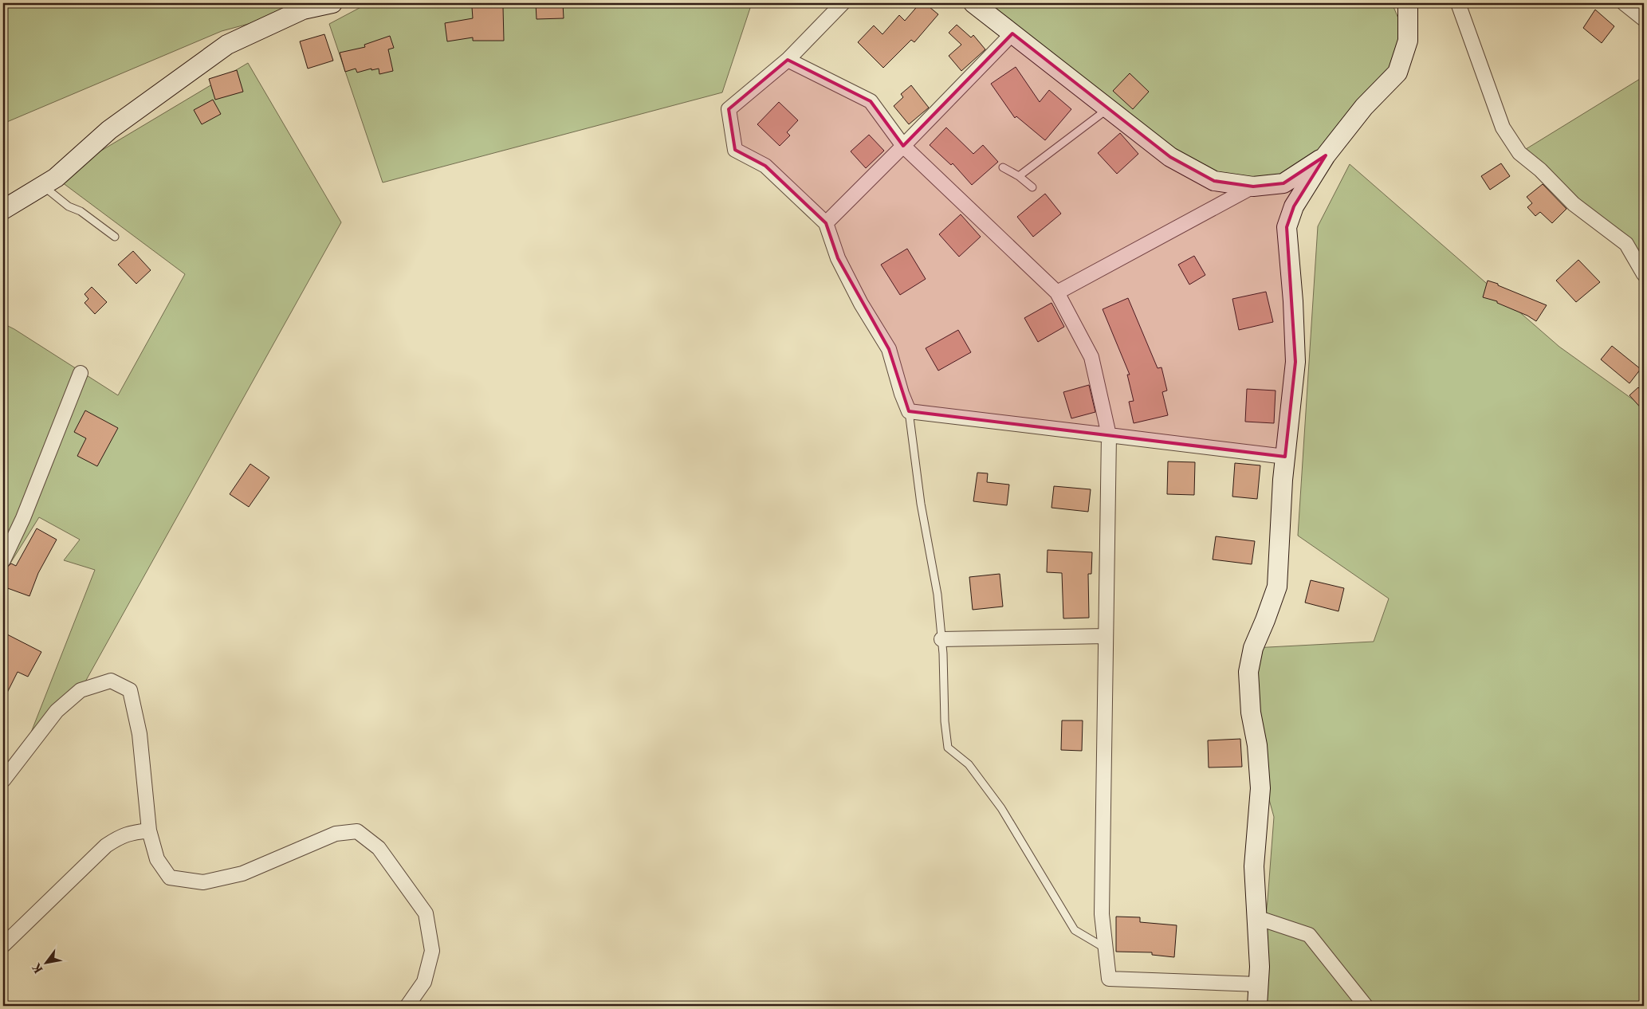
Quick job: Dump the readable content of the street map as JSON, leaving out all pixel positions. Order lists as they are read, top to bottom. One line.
{"north":"bottom left"}
